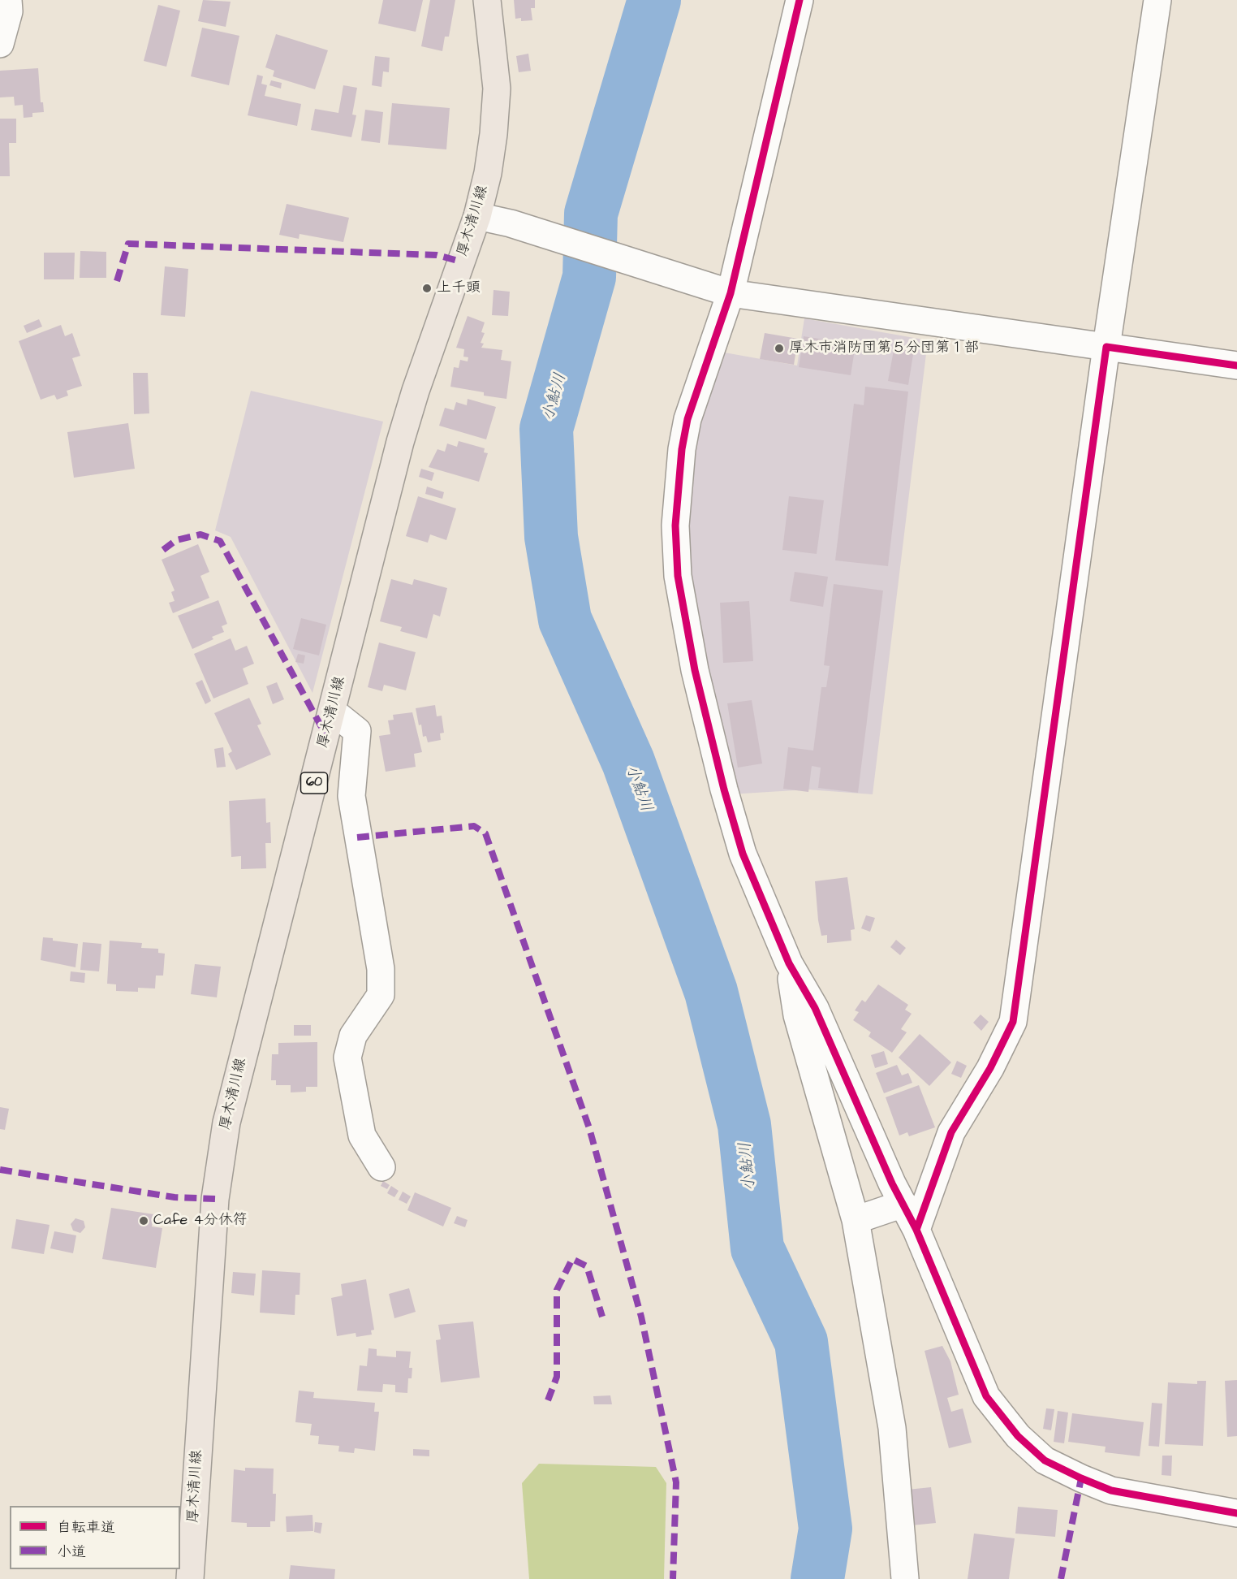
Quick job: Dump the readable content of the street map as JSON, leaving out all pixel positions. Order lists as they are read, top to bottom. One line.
{"streets":{"main road":["厚木清川線","60"]},"water":["小鮎川"],"places":["上千頭","厚木市消防団第５分団第１部","Cafe 4分休符"],"legend":["自転車道","小道"]}
